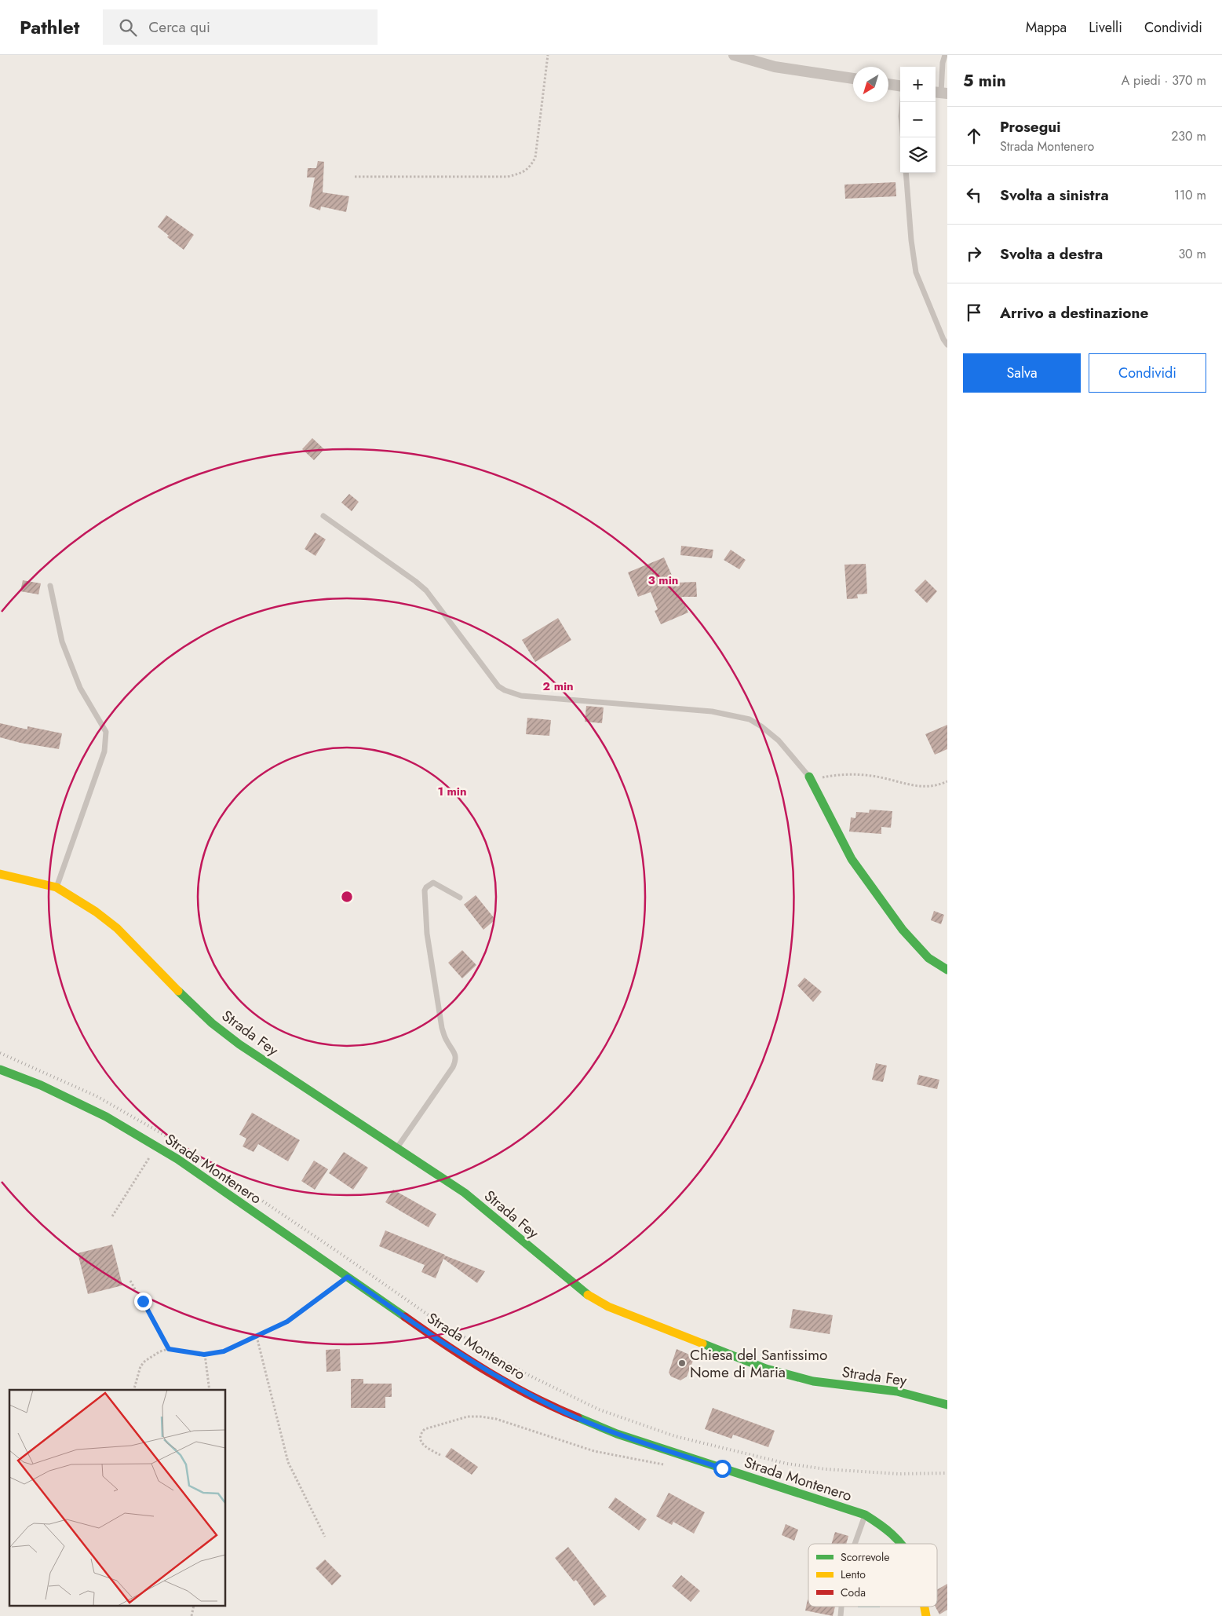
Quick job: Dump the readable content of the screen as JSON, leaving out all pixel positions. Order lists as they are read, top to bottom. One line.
{"streets":{"street":["Strada Fey","Strada Montenero"]},"places":["Chiesa del Santissimo Nome di Maria"],"legend":["Scorrevole","Lento","Coda"],"north":"bottom left","page":{"header":"Pathlet","search":"Cerca qui","nav":["Mappa","Livelli","Condividi"],"heading":["5 min","A piedi · 370 m"],"map_buttons":["+","−"],"list":[["Prosegui","Strada Montenero","230 m"],["Svolta a sinistra","110 m"],["Svolta a destra","30 m"],"Arrivo a destinazione"],"buttons":["Salva","Condividi"]},"rings":["3 min","2 min","1 min"]}
